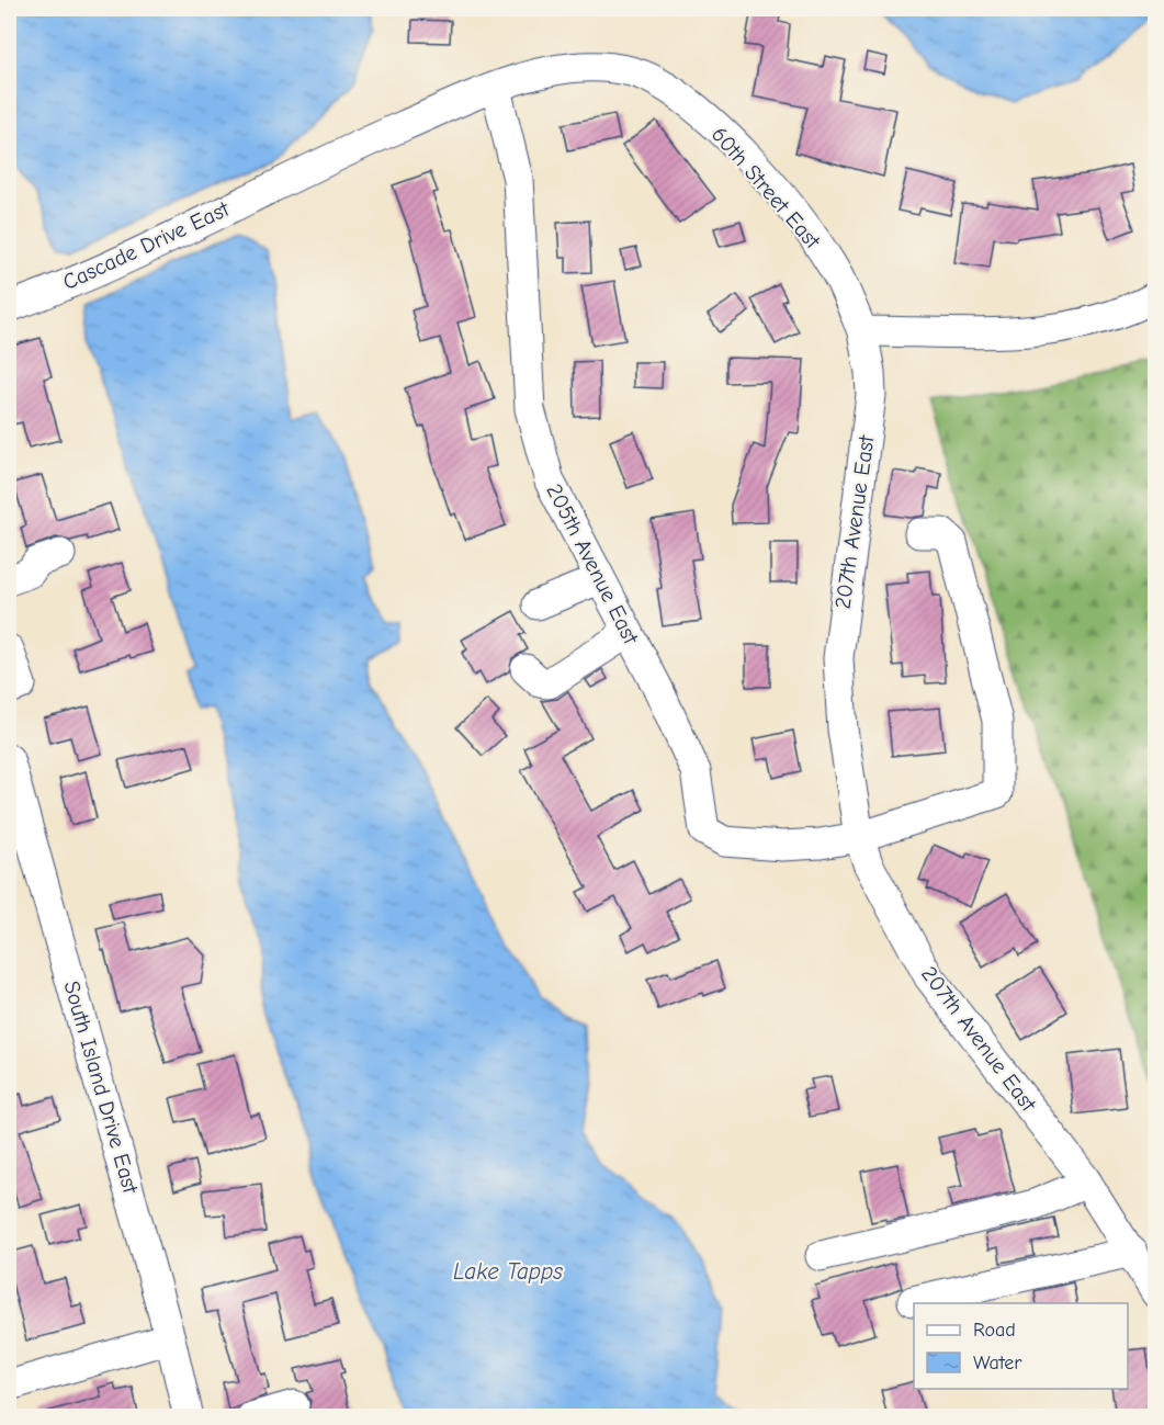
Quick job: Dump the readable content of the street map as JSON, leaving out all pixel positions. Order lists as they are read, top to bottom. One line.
{"streets":{"street":["60th Street East","Cascade Drive East","207th Avenue East","205th Avenue East","South Island Drive East"]},"crossings":[["60th Street East","Cascade Drive East"],["60th Street East","207th Avenue East"],["60th Street East","205th Avenue East"],["207th Avenue East","205th Avenue East"]],"water":["Lake Tapps"],"legend":["Road","Water"]}
